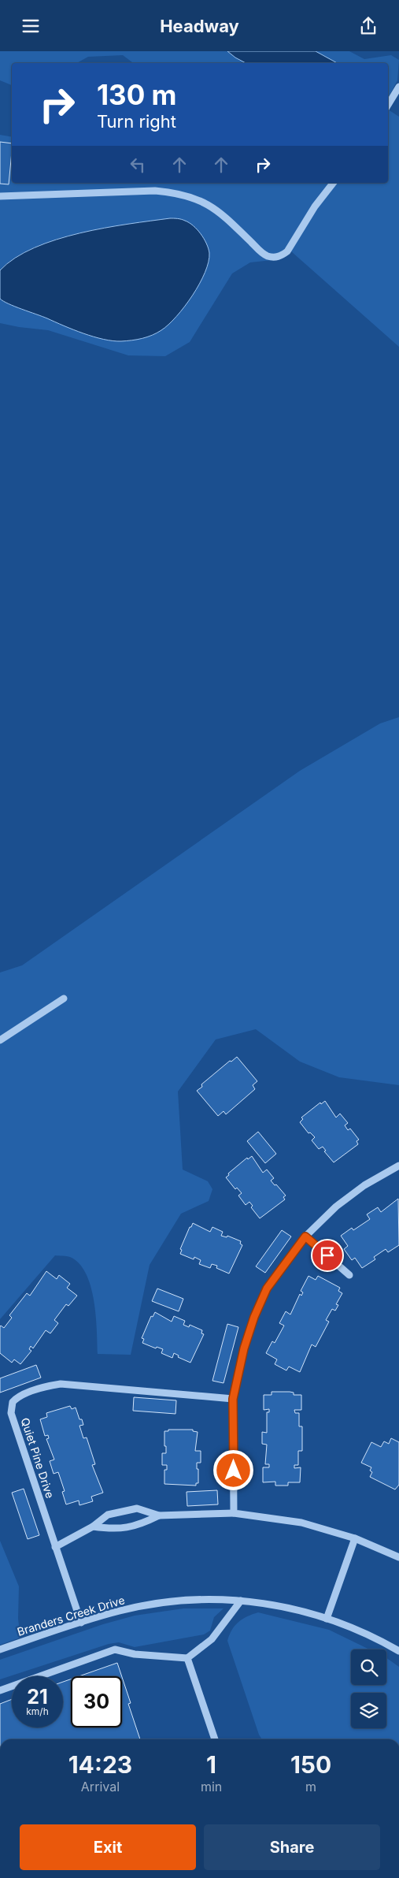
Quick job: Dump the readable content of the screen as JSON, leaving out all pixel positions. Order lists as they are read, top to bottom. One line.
{"streets":{"street":["Quiet Pine Drive","Branders Creek Drive"]},"crossings":[["Quiet Pine Drive","Branders Creek Drive"]],"page":{"header":"Headway","turn":["130 m","Turn right"],"speed":"21 km/h","limit":"30","eta":["14:23","Arrival","1","min","150","m"],"buttons":["Exit","Share"]}}
